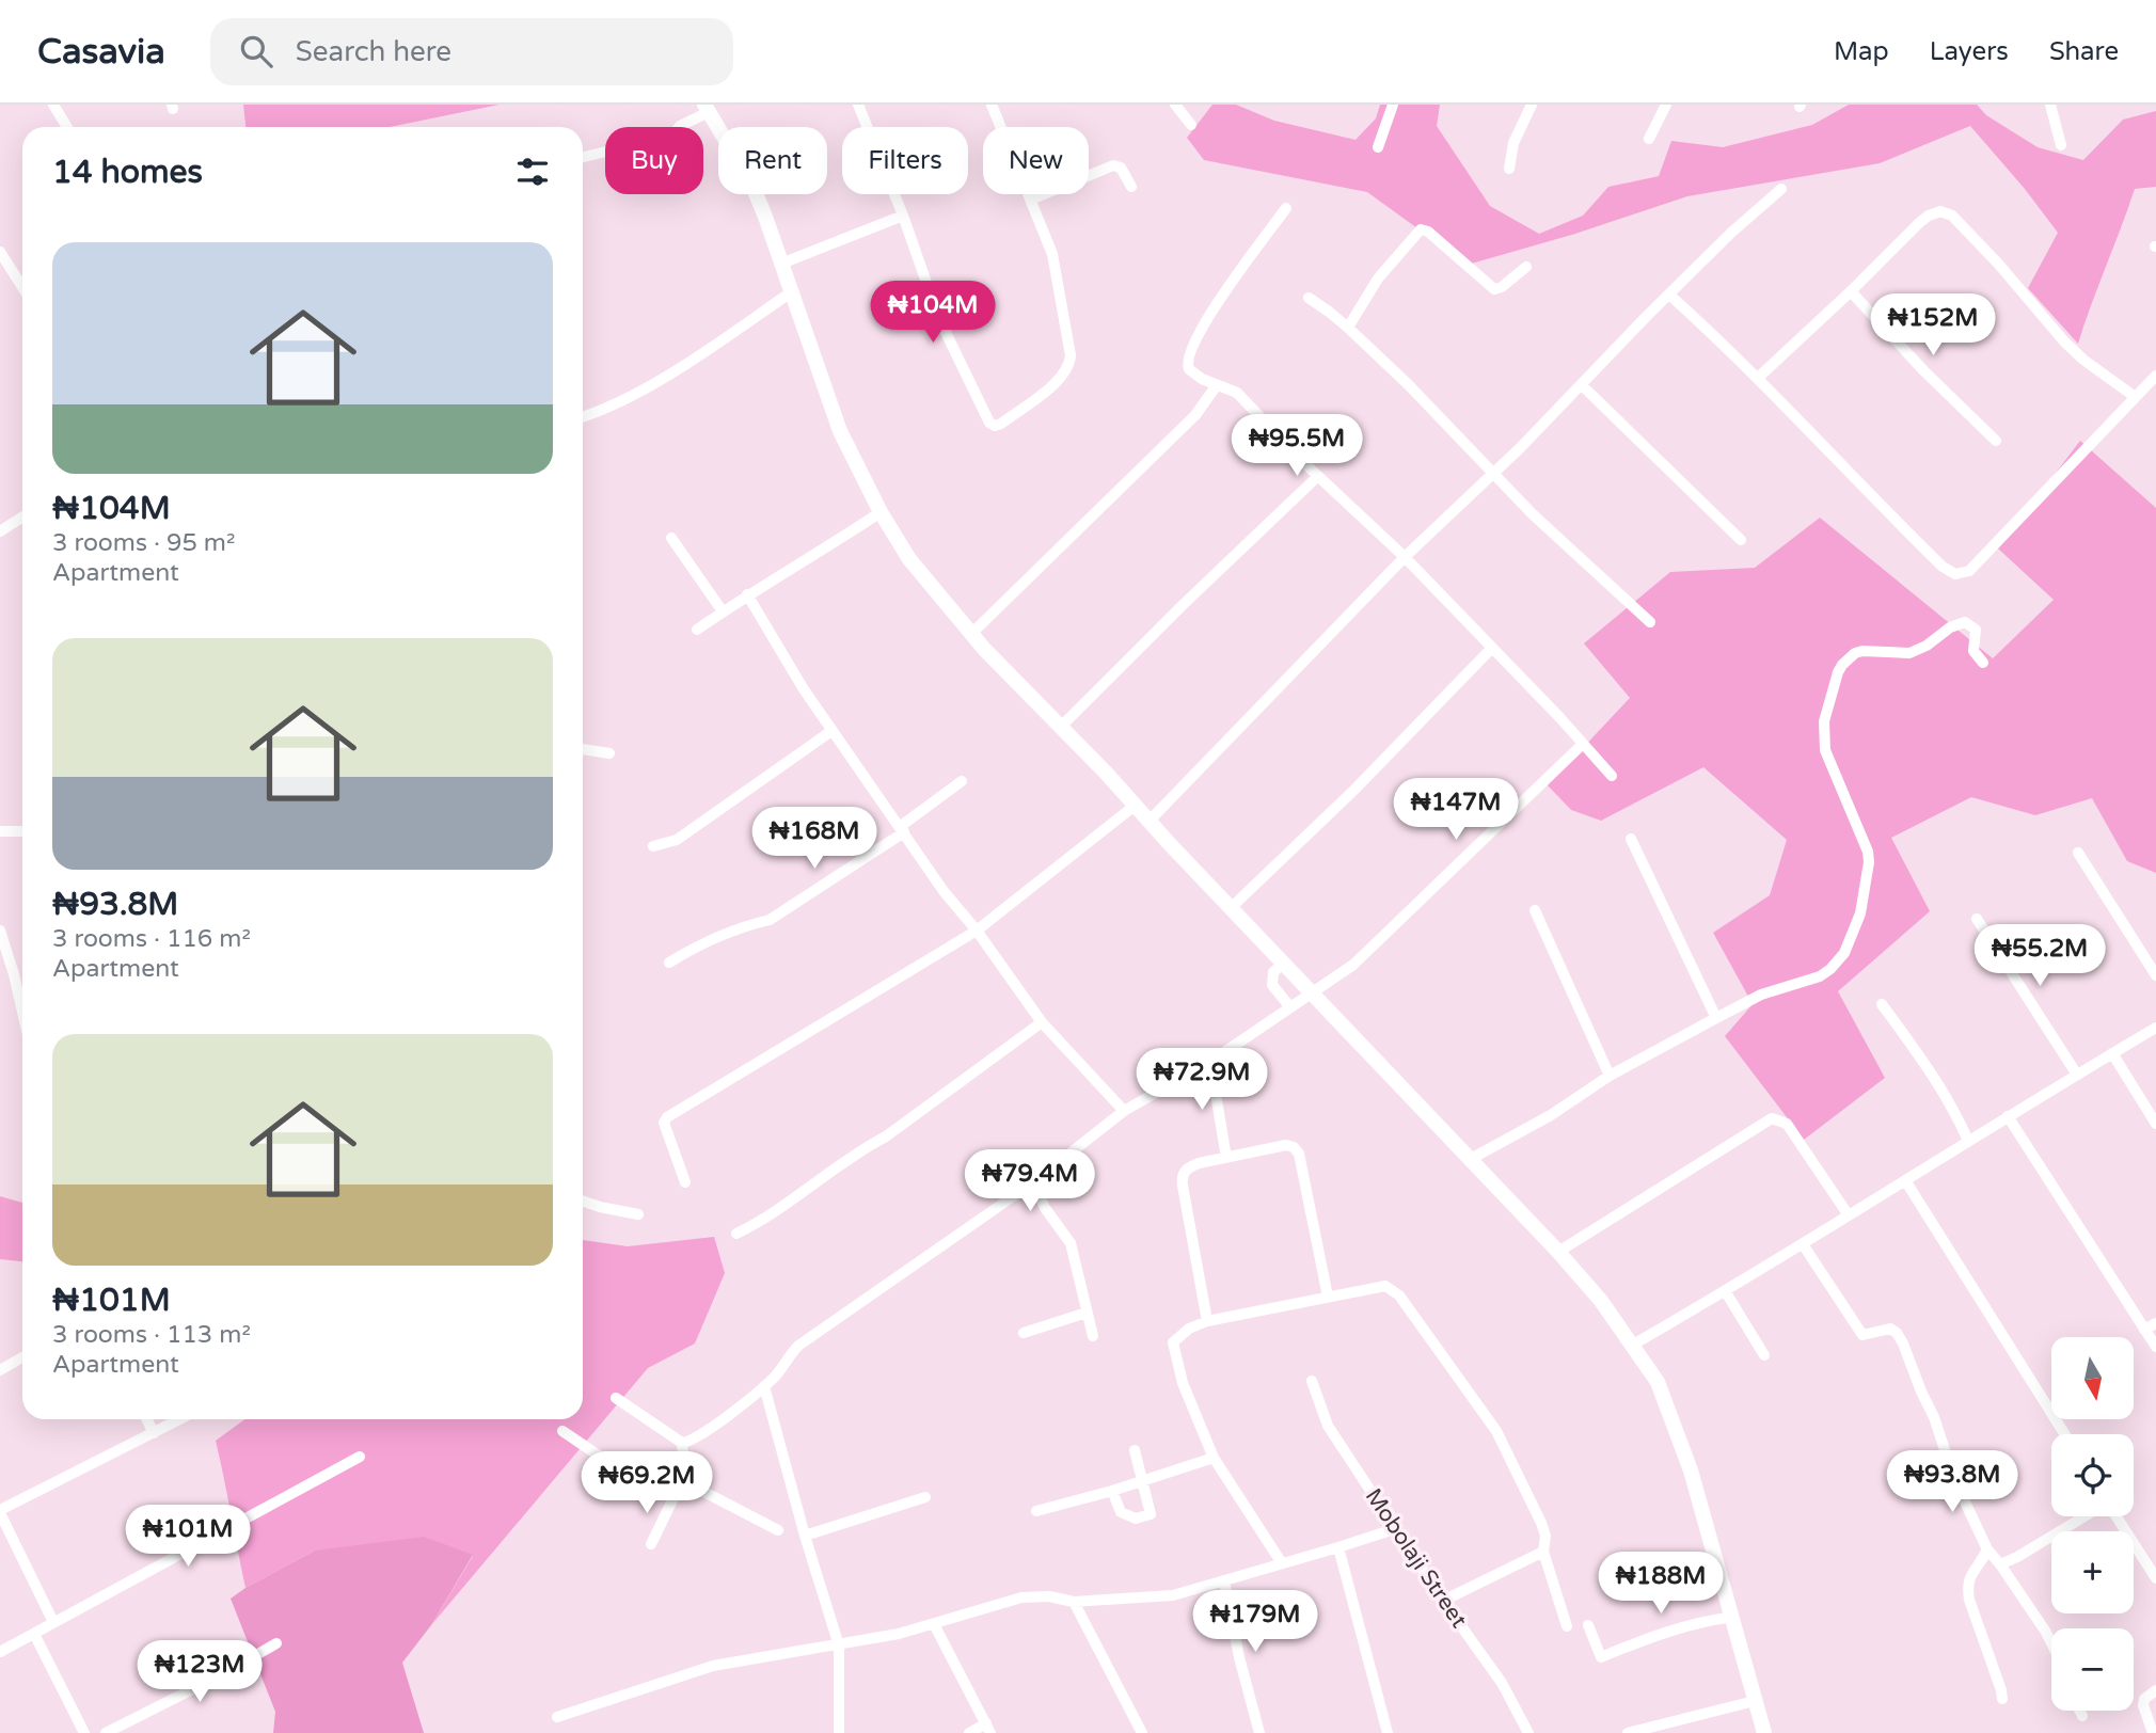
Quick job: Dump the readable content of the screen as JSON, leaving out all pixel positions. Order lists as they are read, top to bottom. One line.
{"streets":{"street":["Mobolaji Street"]},"north":"bottom","page":{"header":"Casavia","search":"Search here","nav":["Map","Layers","Share"],"chip":["Buy","Rent","Filters","New"],"heading":"14 homes","list":[{"name":"₦104M","note":"3 rooms · 95 m² · Apartment"},{"name":"₦93.8M","note":"3 rooms · 116 m² · Apartment"},{"name":"₦101M","note":"3 rooms · 113 m² · Apartment"}],"price":["₦104M","₦152M","₦95.5M","₦147M","₦168M","₦55.2M","₦72.9M","₦79.4M","₦93.8M","₦69.2M","₦101M","₦188M","₦179M","₦123M"],"map_buttons":["+","−"]}}
